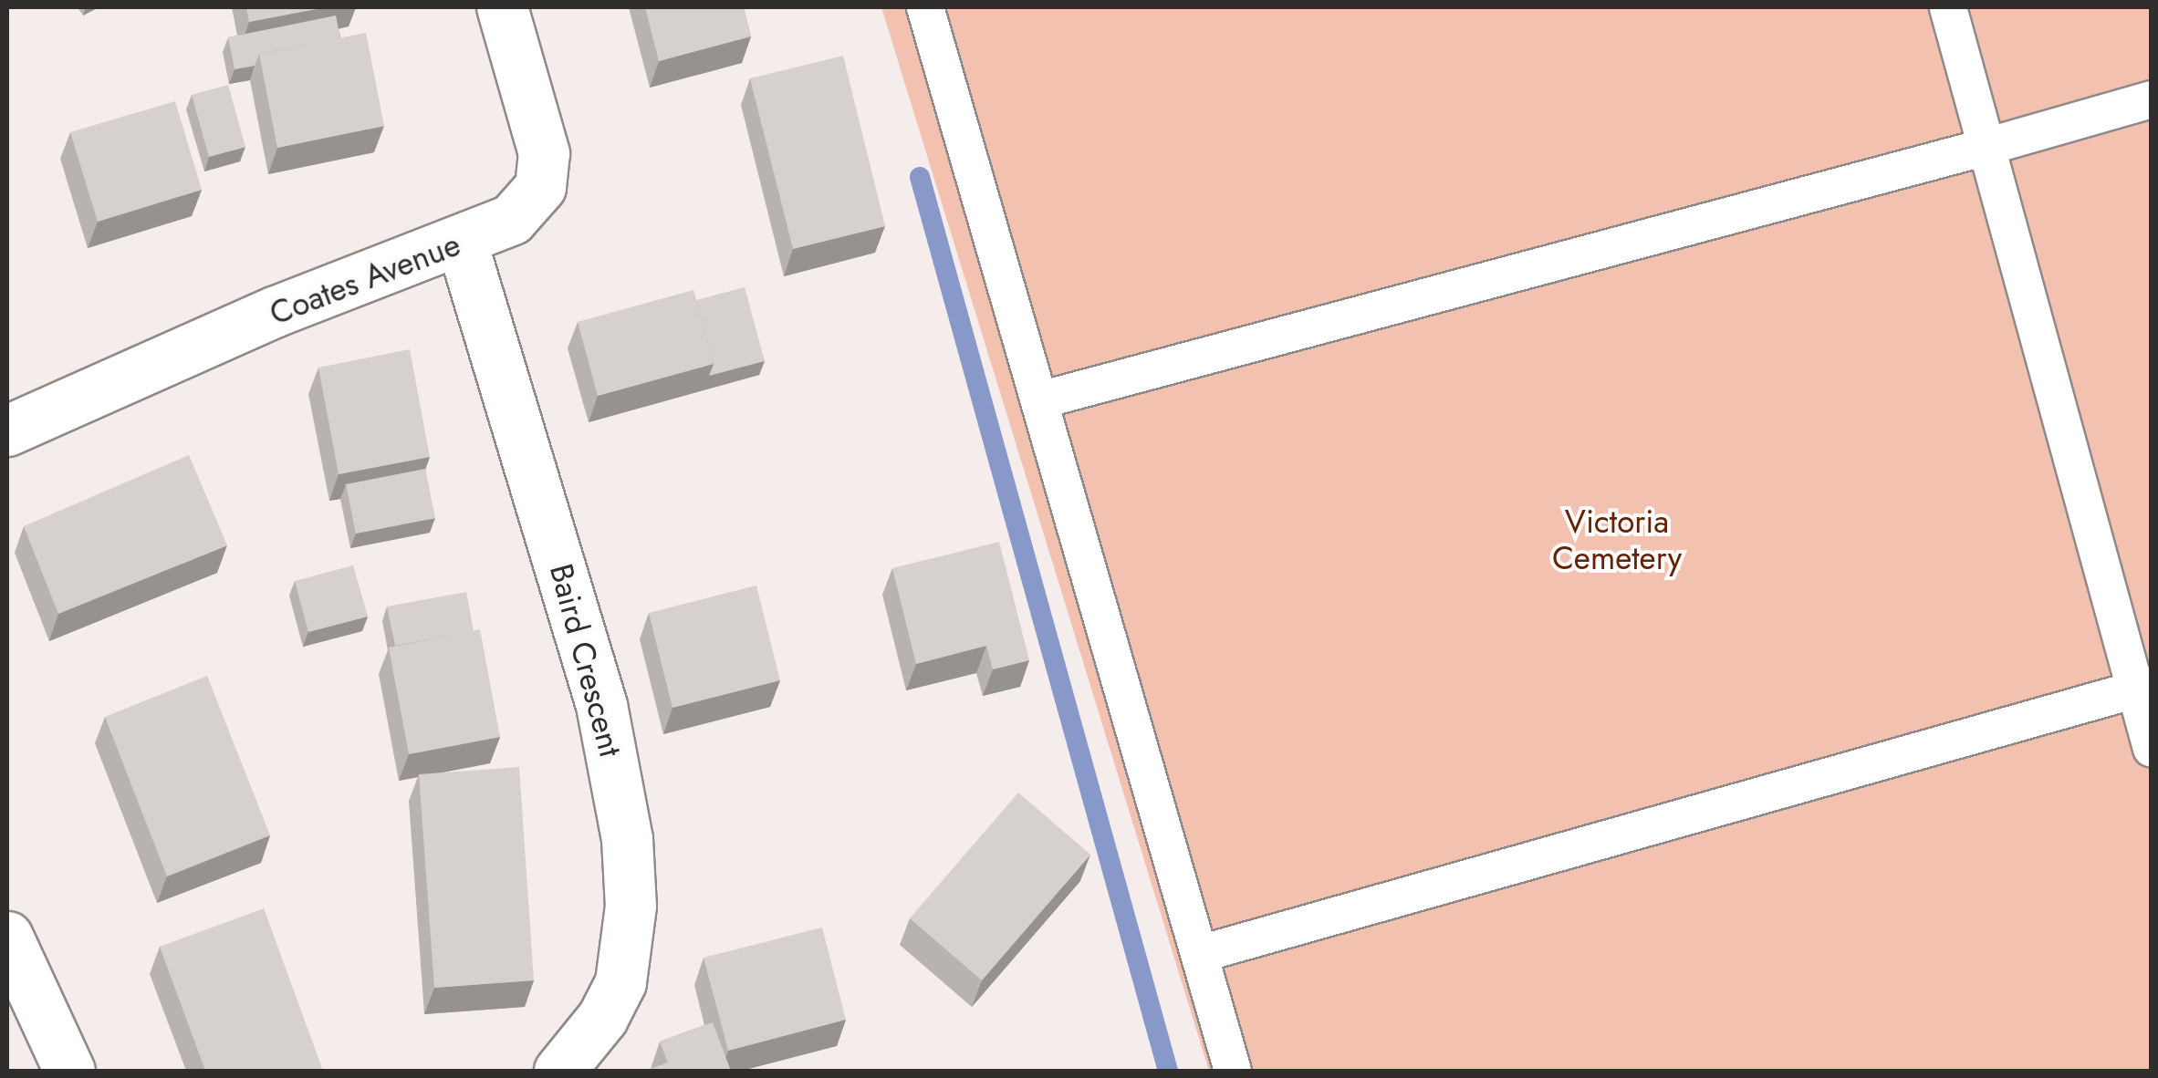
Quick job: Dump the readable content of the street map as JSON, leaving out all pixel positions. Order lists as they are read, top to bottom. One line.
{"streets":{"street":["Coates Avenue","Baird Crescent"]},"crossings":[["Coates Avenue","Baird Crescent"]],"parks":["Victoria Cemetery"]}
